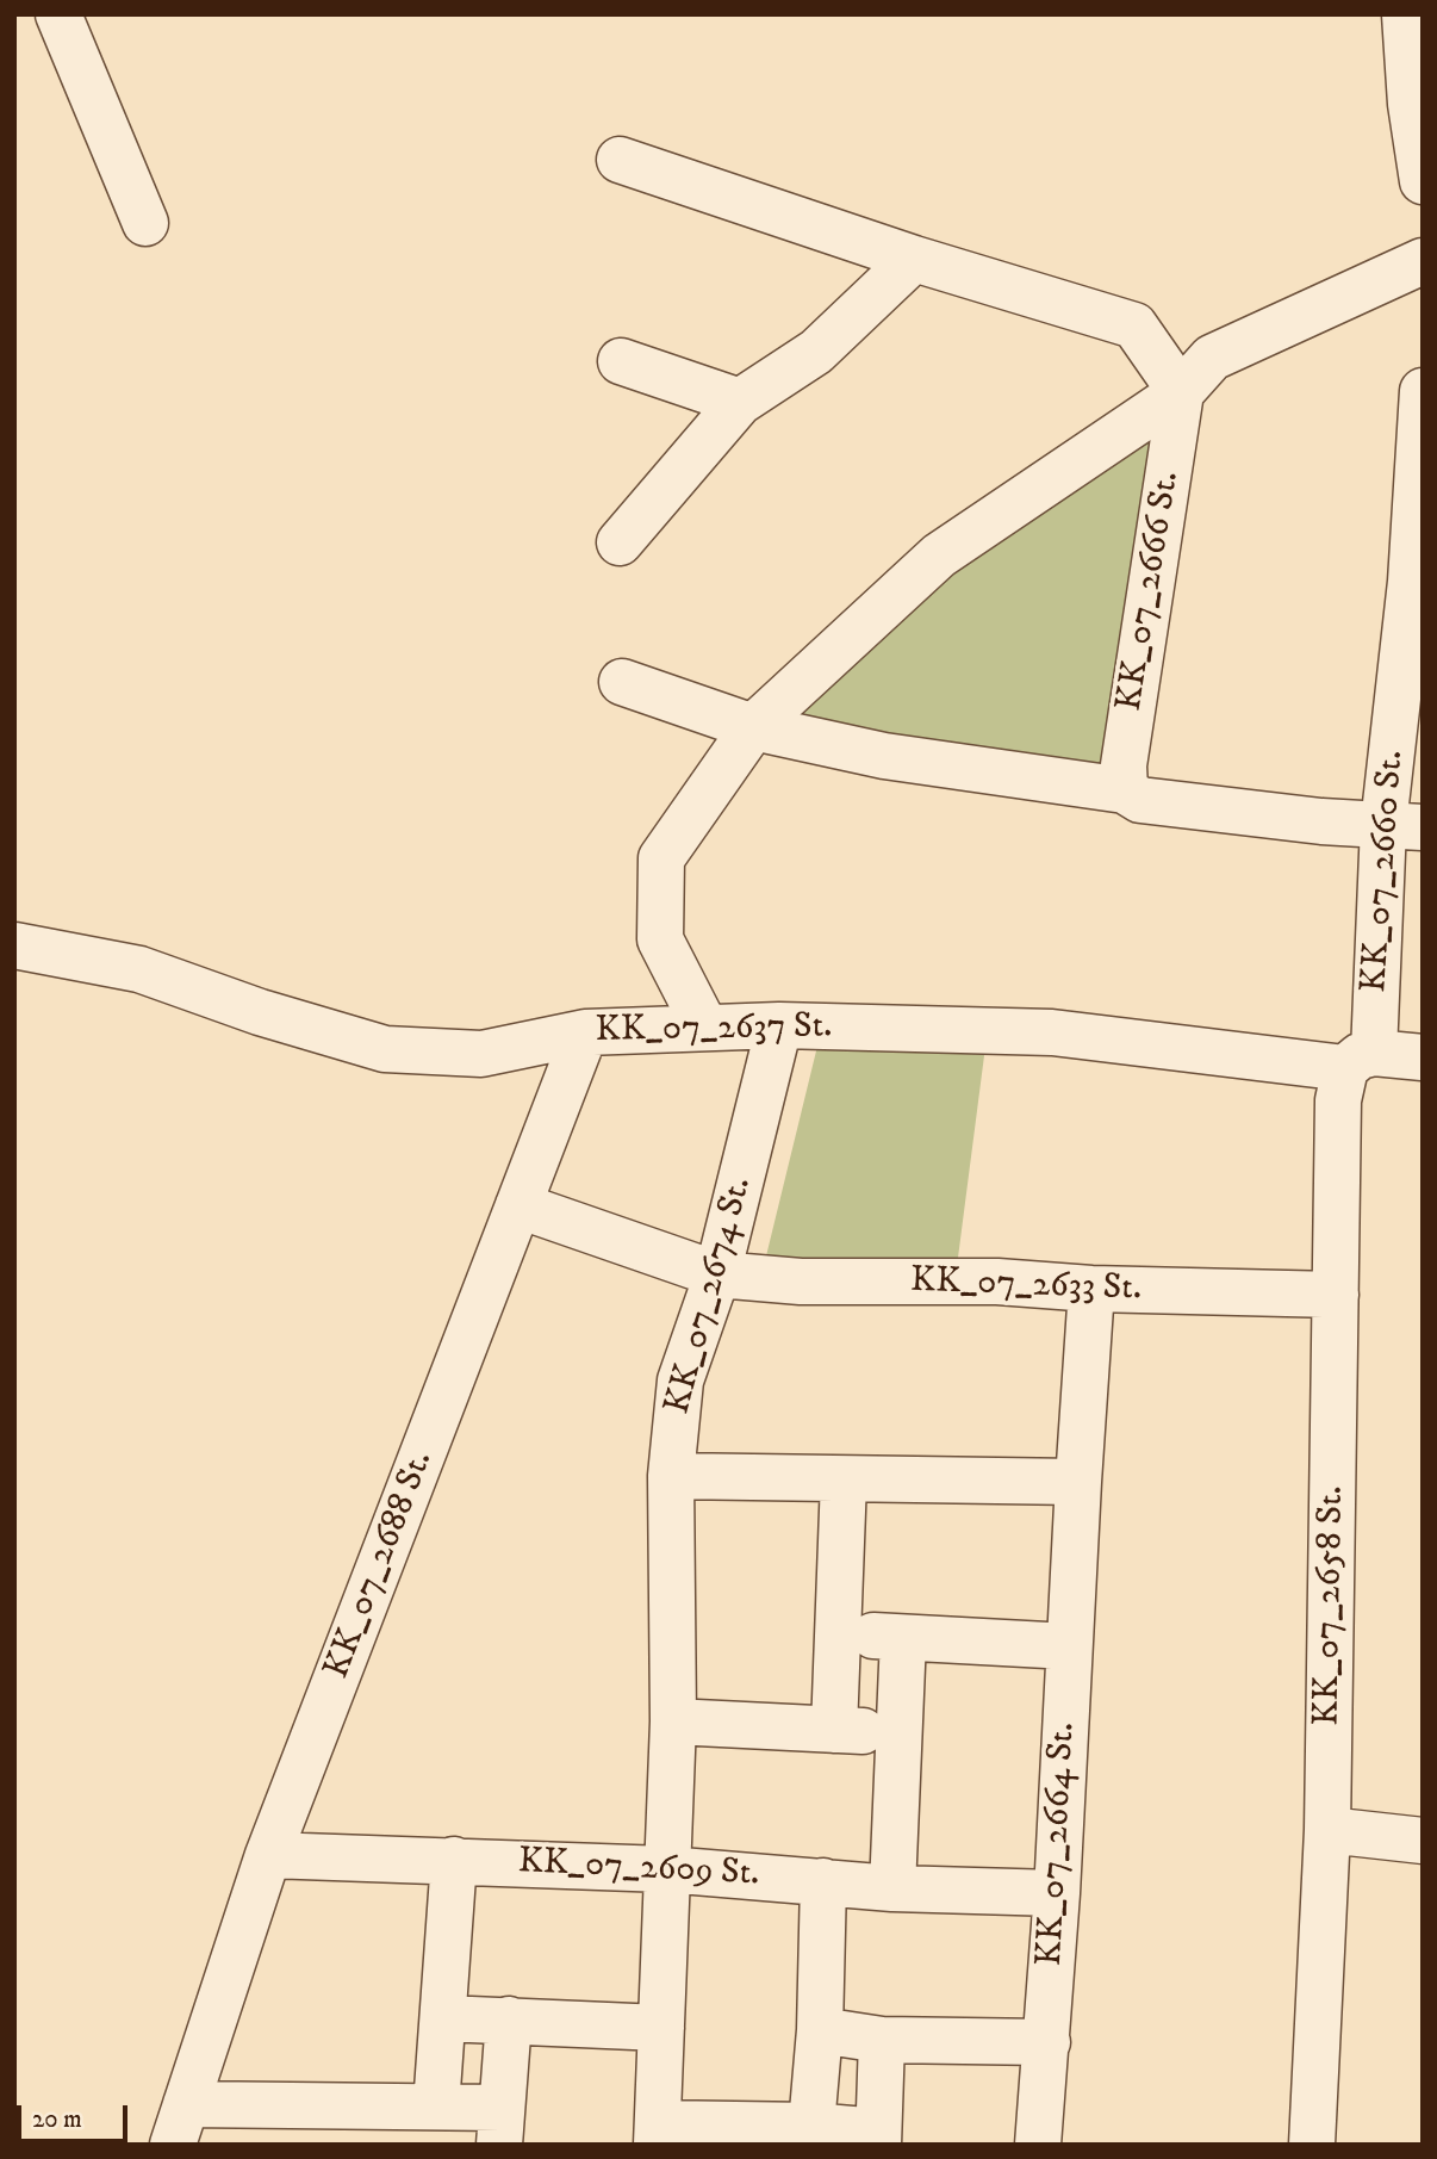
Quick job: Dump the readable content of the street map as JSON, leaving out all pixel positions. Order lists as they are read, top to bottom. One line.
{"streets":{"street":["KK_07_2666 St.","KK_07_2660 St.","KK_07_2637 St.","KK_07_2633 St.","KK_07_2674 St.","KK_07_2688 St.","KK_07_2658 St.","KK_07_2664 St.","KK_07_2609 St."]},"crossings":[["KK_07_2660 St.","KK_07_2637 St."],["KK_07_2660 St.","KK_07_2658 St."],["KK_07_2637 St.","KK_07_2674 St."],["KK_07_2637 St.","KK_07_2688 St."],["KK_07_2637 St.","KK_07_2658 St."],["KK_07_2633 St.","KK_07_2674 St."],["KK_07_2633 St.","KK_07_2688 St."],["KK_07_2633 St.","KK_07_2658 St."],["KK_07_2633 St.","KK_07_2664 St."],["KK_07_2674 St.","KK_07_2609 St."],["KK_07_2688 St.","KK_07_2609 St."],["KK_07_2664 St.","KK_07_2609 St."]],"scale_bar":"20 m"}
